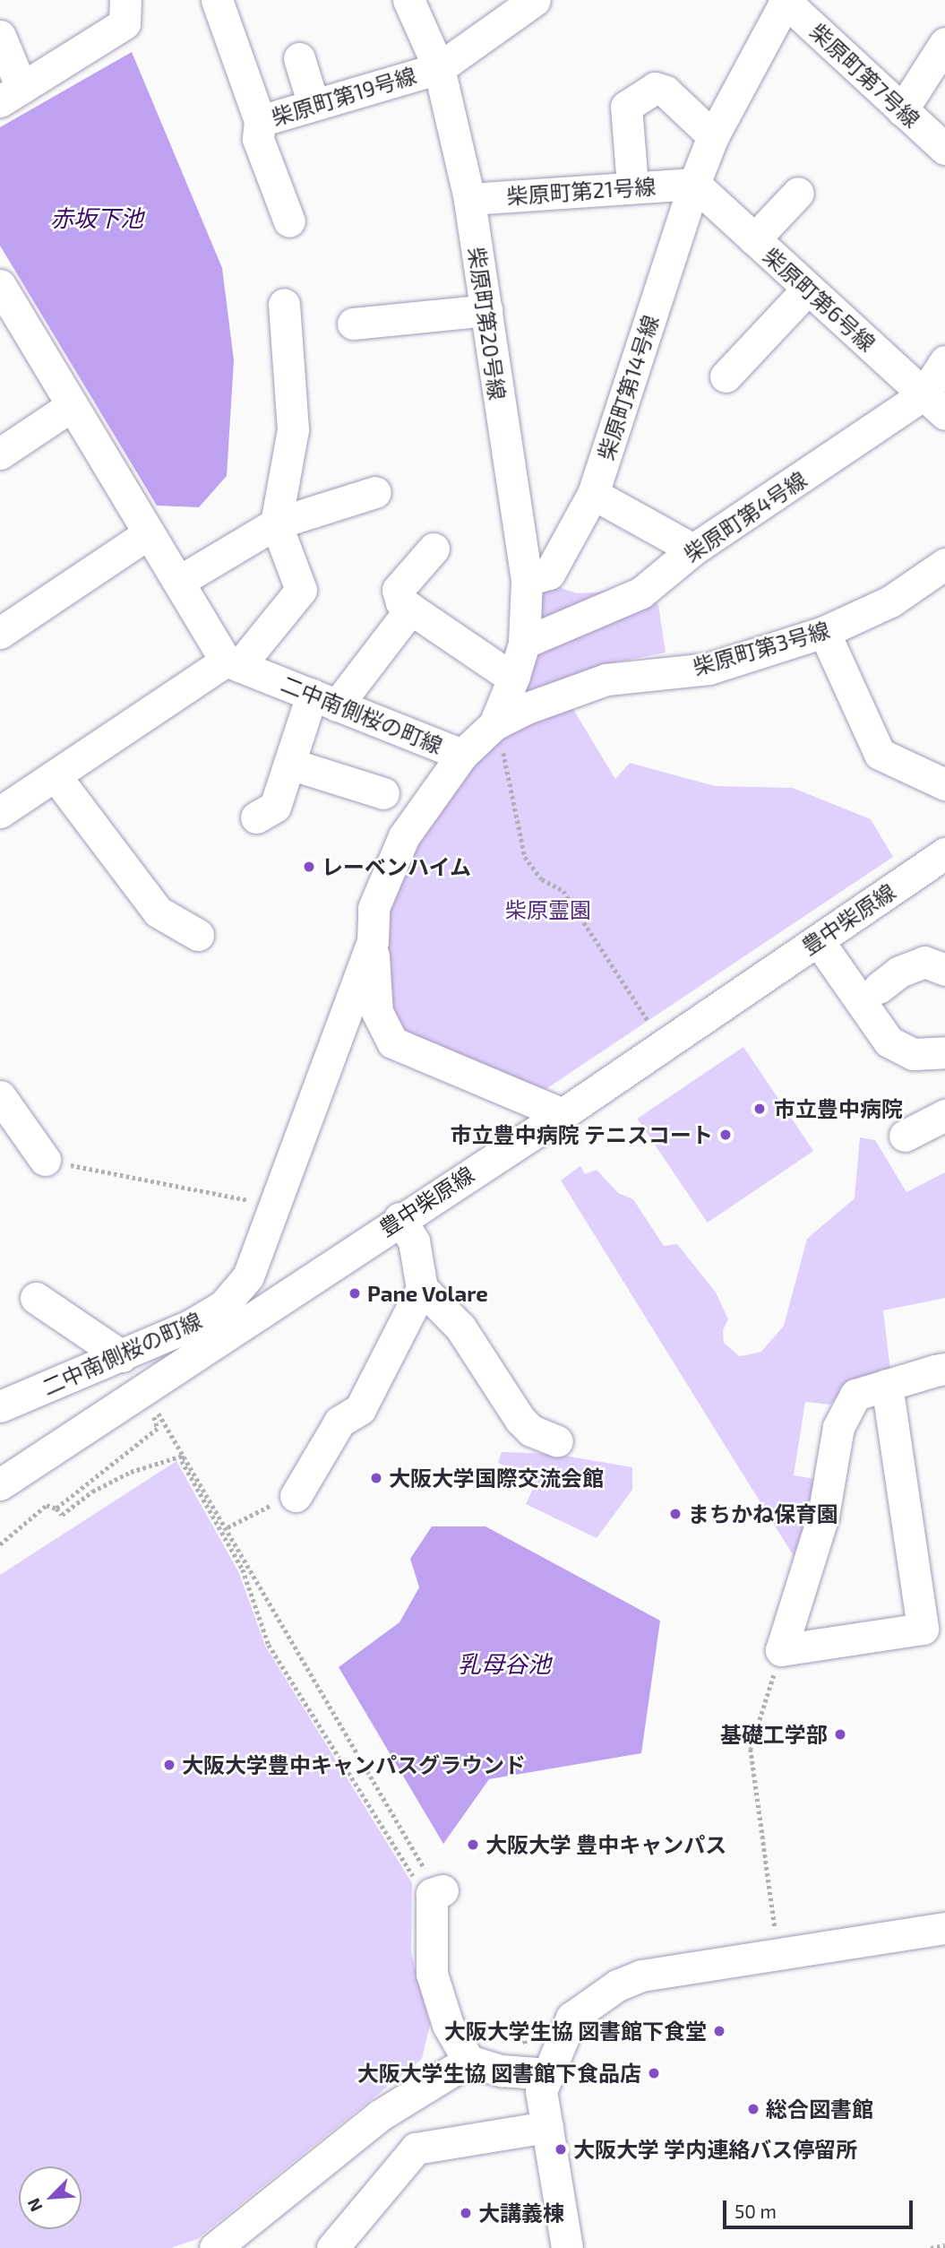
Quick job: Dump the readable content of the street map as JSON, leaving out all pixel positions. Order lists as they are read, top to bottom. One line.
{"streets":{"street":["柴原町第7号線","柴原町第19号線","柴原町第21号線","柴原町第6号線","柴原町第20号線","柴原町第14号線","柴原町第4号線","柴原町第3号線","二中南側桜の町線","豊中柴原線"]},"crossings":[["柴原町第7号線","柴原町第14号線"],["柴原町第19号線","柴原町第20号線"],["柴原町第21号線","柴原町第6号線"],["柴原町第21号線","柴原町第20号線"],["柴原町第21号線","柴原町第14号線"],["柴原町第6号線","柴原町第14号線"],["柴原町第6号線","柴原町第4号線"],["柴原町第20号線","柴原町第14号線"]],"water":["赤坂下池","乳母谷池"],"parks":["柴原霊園"],"places":["レーベンハイム","市立豊中病院","市立豊中病院 テニスコート","Pane Volare","大阪大学国際交流会館","まちかね保育園","基礎工学部","大阪大学豊中キャンパスグラウンド","大阪大学 豊中キャンパス","大阪大学生協 図書館下食堂","大阪大学生協 図書館下食品店","総合図書館","大阪大学 学内連絡バス停留所","大講義棟"],"scale_bar":"50 m","north":"bottom left"}
